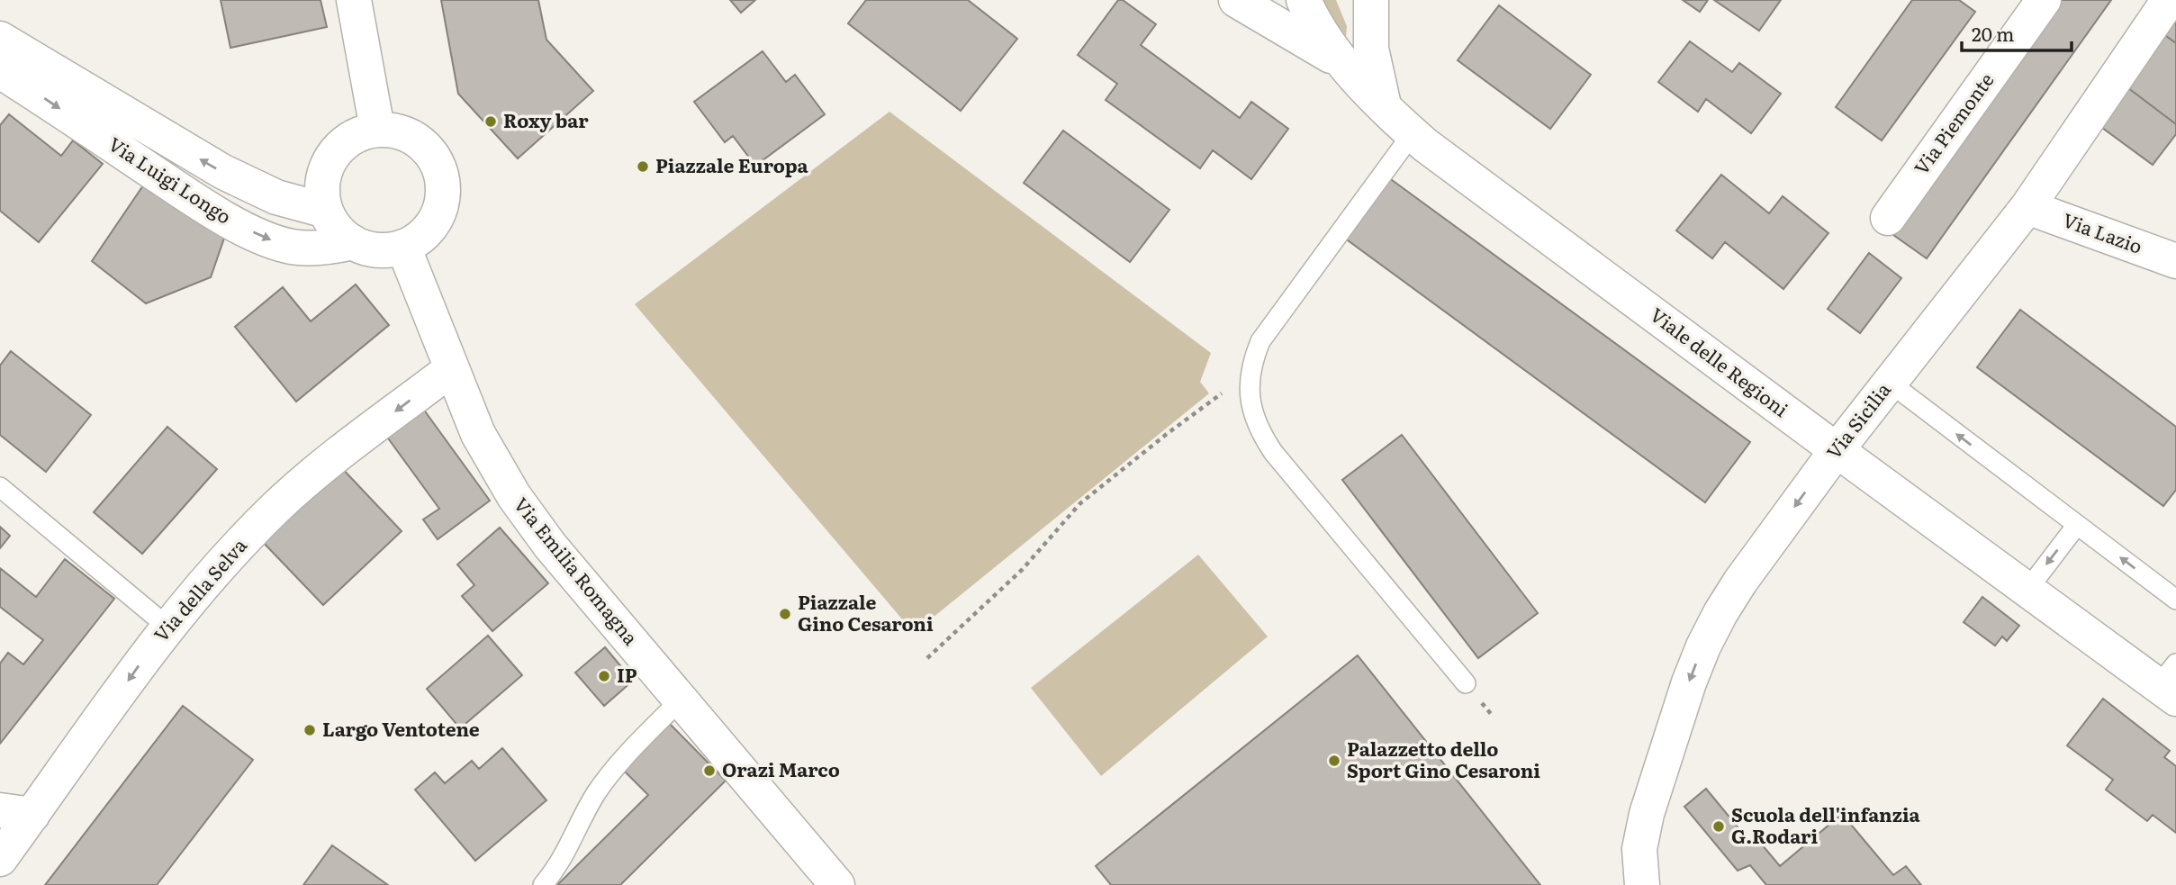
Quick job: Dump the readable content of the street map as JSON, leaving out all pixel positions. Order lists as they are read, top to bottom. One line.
{"streets":{"street":["Via Piemonte","Via Luigi Longo","Via Lazio","Viale delle Regioni","Via Sicilia","Via Emilia Romagna","Via della Selva"]},"crossings":[["Via Luigi Longo","Via Emilia Romagna"],["Via Lazio","Via Sicilia"],["Viale delle Regioni","Via Sicilia"],["Via Emilia Romagna","Via della Selva"]],"one_way":["Via Sicilia","Via della Selva"],"places":["Roxy bar","Piazzale Europa","Piazzale Gino Cesaroni","IP","Largo Ventotene","Palazzetto dello Sport Gino Cesaroni","Orazi Marco","Scuola dell'infanzia G.Rodari"],"scale_bar":"20 m"}
